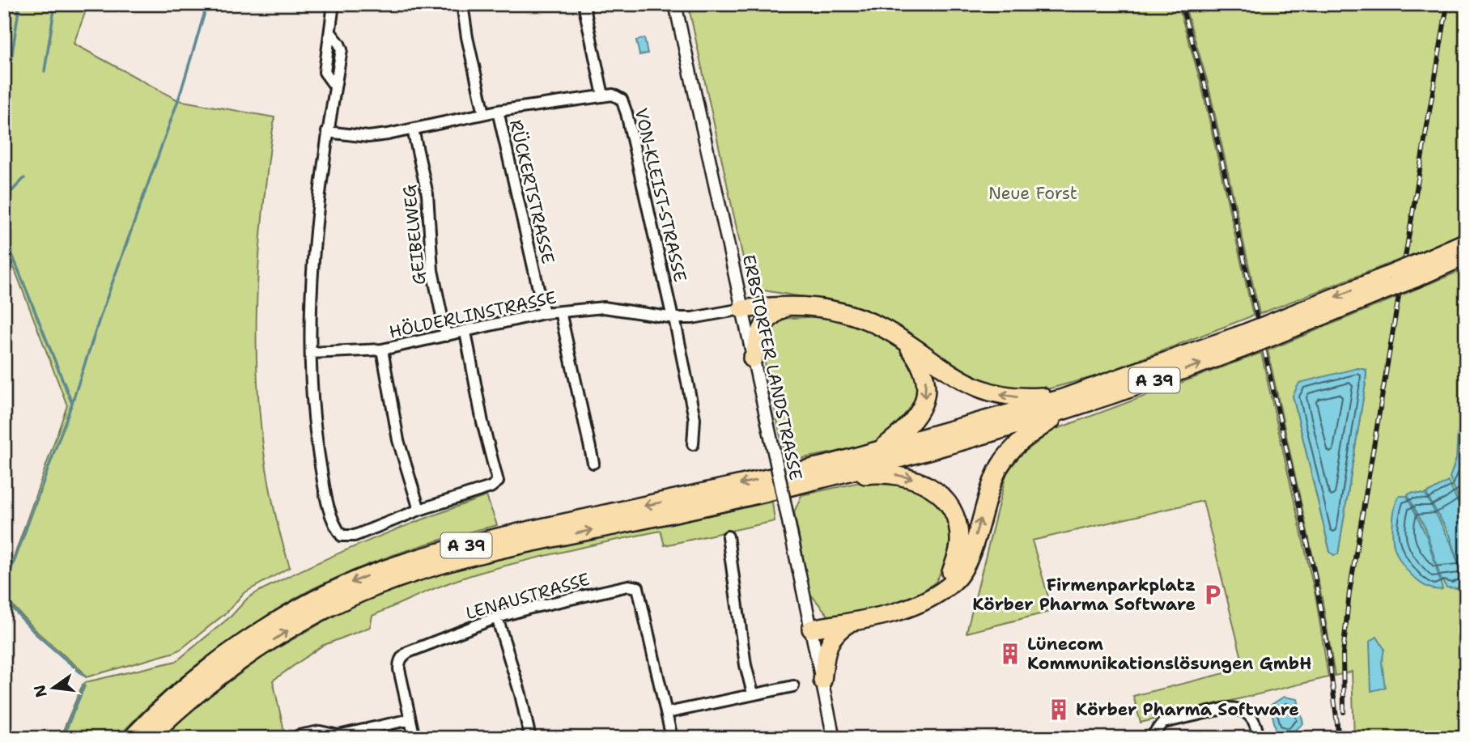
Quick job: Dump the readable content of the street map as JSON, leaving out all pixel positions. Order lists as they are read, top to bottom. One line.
{"streets":{"highway":["A 39"],"street":["RÜCKERTSTRASSE","VON-KLEIST-STRASSE","GEIBELWEG","HÖLDERLINSTRASSE","ERBSTORFER LANDSTRASSE","LENAUSTRASSE"]},"crossings":[["RÜCKERTSTRASSE","HÖLDERLINSTRASSE"],["VON-KLEIST-STRASSE","HÖLDERLINSTRASSE"],["GEIBELWEG","HÖLDERLINSTRASSE"],["HÖLDERLINSTRASSE","ERBSTORFER LANDSTRASSE"]],"parks":["Neue Forst"],"places":{"parking":["Firmenparkplatz Körber Pharma Software"],"building":["Lünecom Kommunikationslösungen GmbH","Körber Pharma Software"]},"north":"left"}
